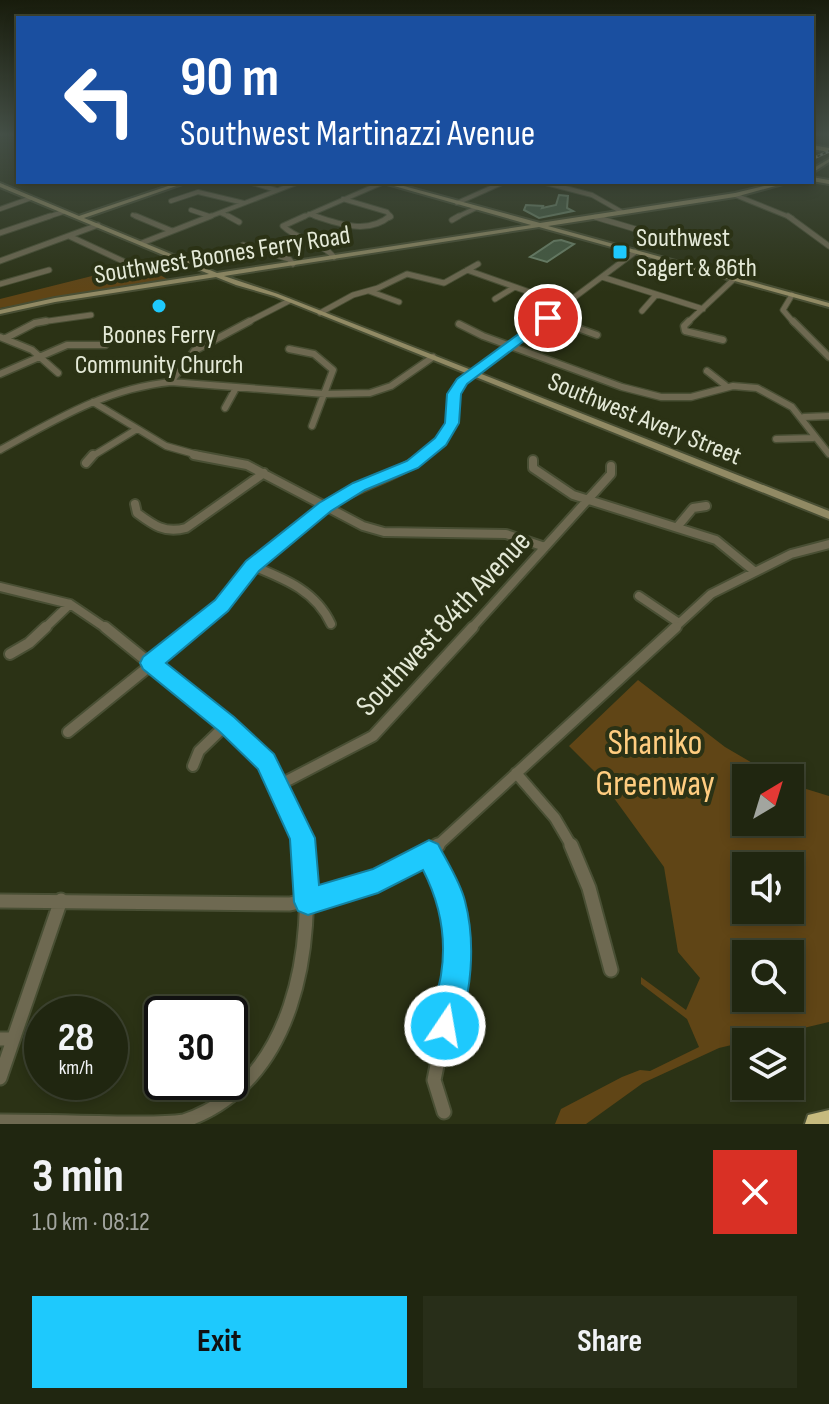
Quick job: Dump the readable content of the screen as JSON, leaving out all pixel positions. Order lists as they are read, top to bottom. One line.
{"streets":{"main road":["Southwest Boones Ferry Road","Southwest Avery Street"],"street":["Southwest 84th Avenue"]},"crossings":[["Southwest Boones Ferry Road","Southwest Avery Street"]],"parks":["Shaniko Greenway"],"places":{"transit":["Southwest Sagert & 86th"],"other":["Boones Ferry Community Church"]},"north":"top right","page":{"turn":["90 m","Southwest Martinazzi Avenue"],"speed":"28 km/h","limit":"30","heading":["3 min","1.0 km · 08:12"],"buttons":["Exit","Share"]}}
